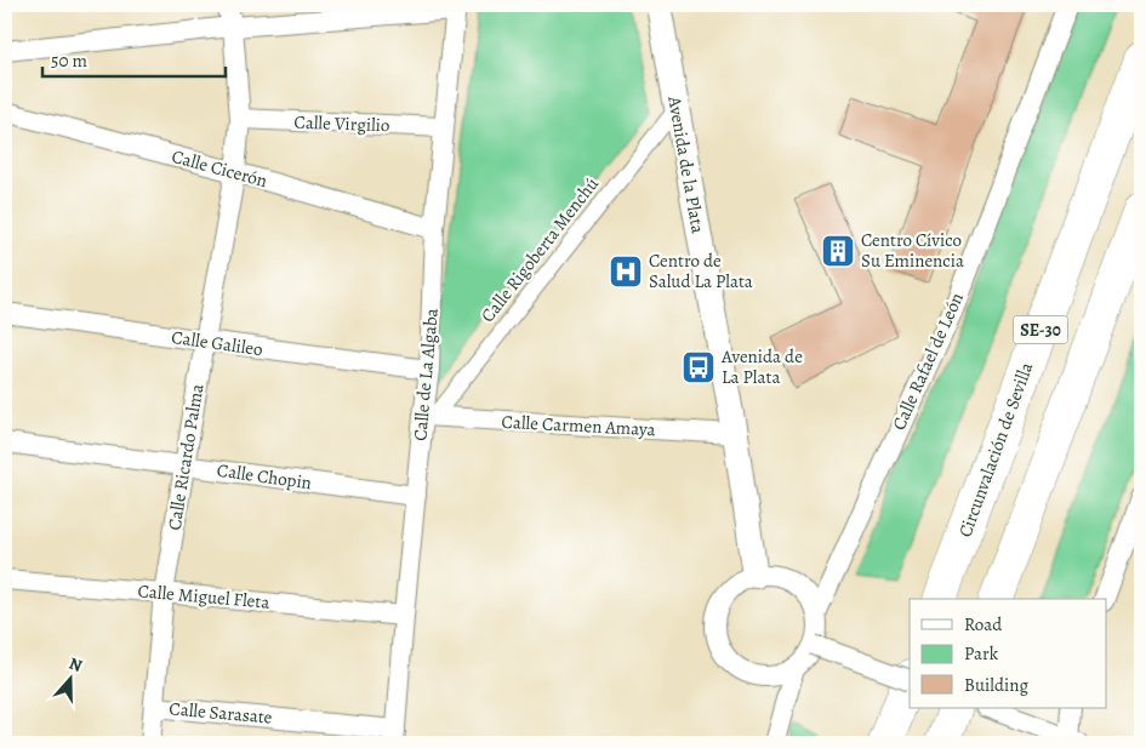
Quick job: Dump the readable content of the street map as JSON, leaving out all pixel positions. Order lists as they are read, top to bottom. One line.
{"streets":{"highway":["SE-30","Circunvalación de Sevilla"],"street":["Calle Virgilio","Avenida de la Plata","Calle Cicerón","Calle Rigoberta Menchú","Calle Galileo","Calle Rafael de León","Calle de La Algaba","Calle Carmen Amaya","Calle Ricardo Palma","Calle Chopin","Calle Miguel Fleta","Calle Sarasate"]},"crossings":[["Calle Virgilio","Calle de La Algaba"],["Calle Virgilio","Calle Ricardo Palma"],["Avenida de la Plata","Calle Rigoberta Menchú"],["Avenida de la Plata","Calle Rafael de León"],["Avenida de la Plata","Calle Carmen Amaya"],["Calle Cicerón","Calle de La Algaba"],["Calle Cicerón","Calle Ricardo Palma"],["Calle Rigoberta Menchú","Calle de La Algaba"],["Calle Rigoberta Menchú","Calle Carmen Amaya"],["Calle Galileo","Calle de La Algaba"],["Calle Galileo","Calle Ricardo Palma"],["Calle de La Algaba","Calle Carmen Amaya"],["Calle de La Algaba","Calle Chopin"],["Calle de La Algaba","Calle Miguel Fleta"],["Calle de La Algaba","Calle Sarasate"],["Calle Ricardo Palma","Calle Chopin"],["Calle Ricardo Palma","Calle Miguel Fleta"],["Calle Ricardo Palma","Calle Sarasate"]],"places":{"building":["Centro Cívico Su Eminencia"],"hospital":["Centro de Salud La Plata"],"bus stop":["Avenida de La Plata"]},"legend":["Road","Park","Building"],"scale_bar":"50 m","north":"top"}
